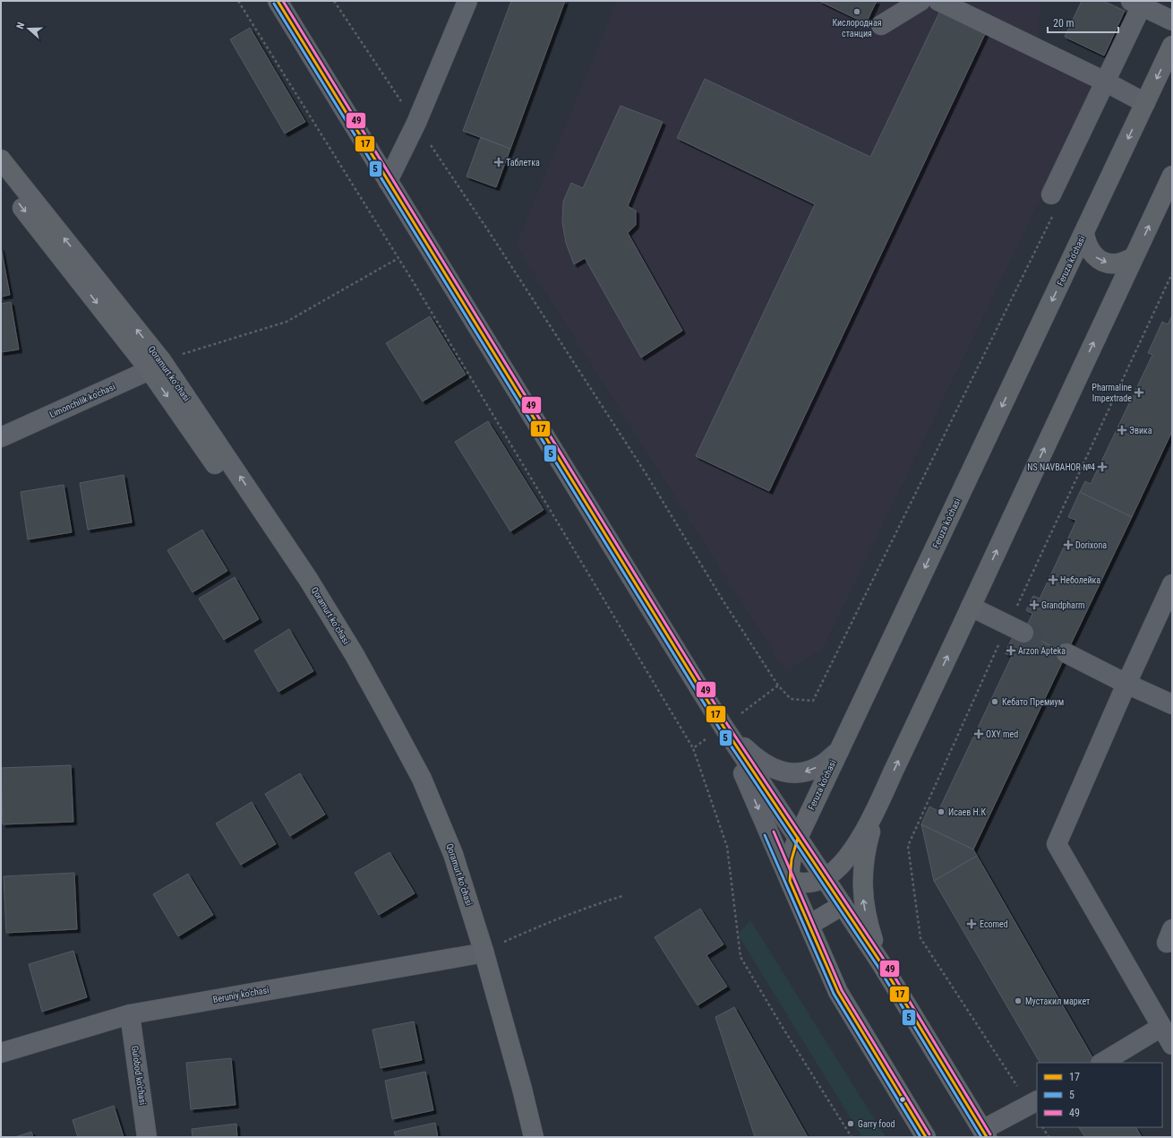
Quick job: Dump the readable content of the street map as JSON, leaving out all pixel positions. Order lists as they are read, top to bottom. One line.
{"streets":{"main road":["Feruza ko'chasi","Qoramurt koʻchasi"],"street":["Limonchilik ko'chasi","Beruniy ko'chasi","Gulobod ko'chasi"]},"crossings":[["Qoramurt koʻchasi","Limonchilik ko'chasi"],["Qoramurt koʻchasi","Beruniy ko'chasi"],["Beruniy ko'chasi","Gulobod ko'chasi"]],"places":{"other":["Кислородная станция","Кебато Премиум","Исаев Н.К","Мустакил маркет","Garry food"],"health":["Таблетка","Pharmaline Impextrade","Эвика","NS NAVBAHOR №4","Dorixona","Неболейка","Grandpharm","Arzon Apteka","OXY med","Ecomed"]},"lines":["transit line 17","transit line 49","transit line 5"],"legend":["17","5","49"],"scale_bar":"20 m","north":"left"}
